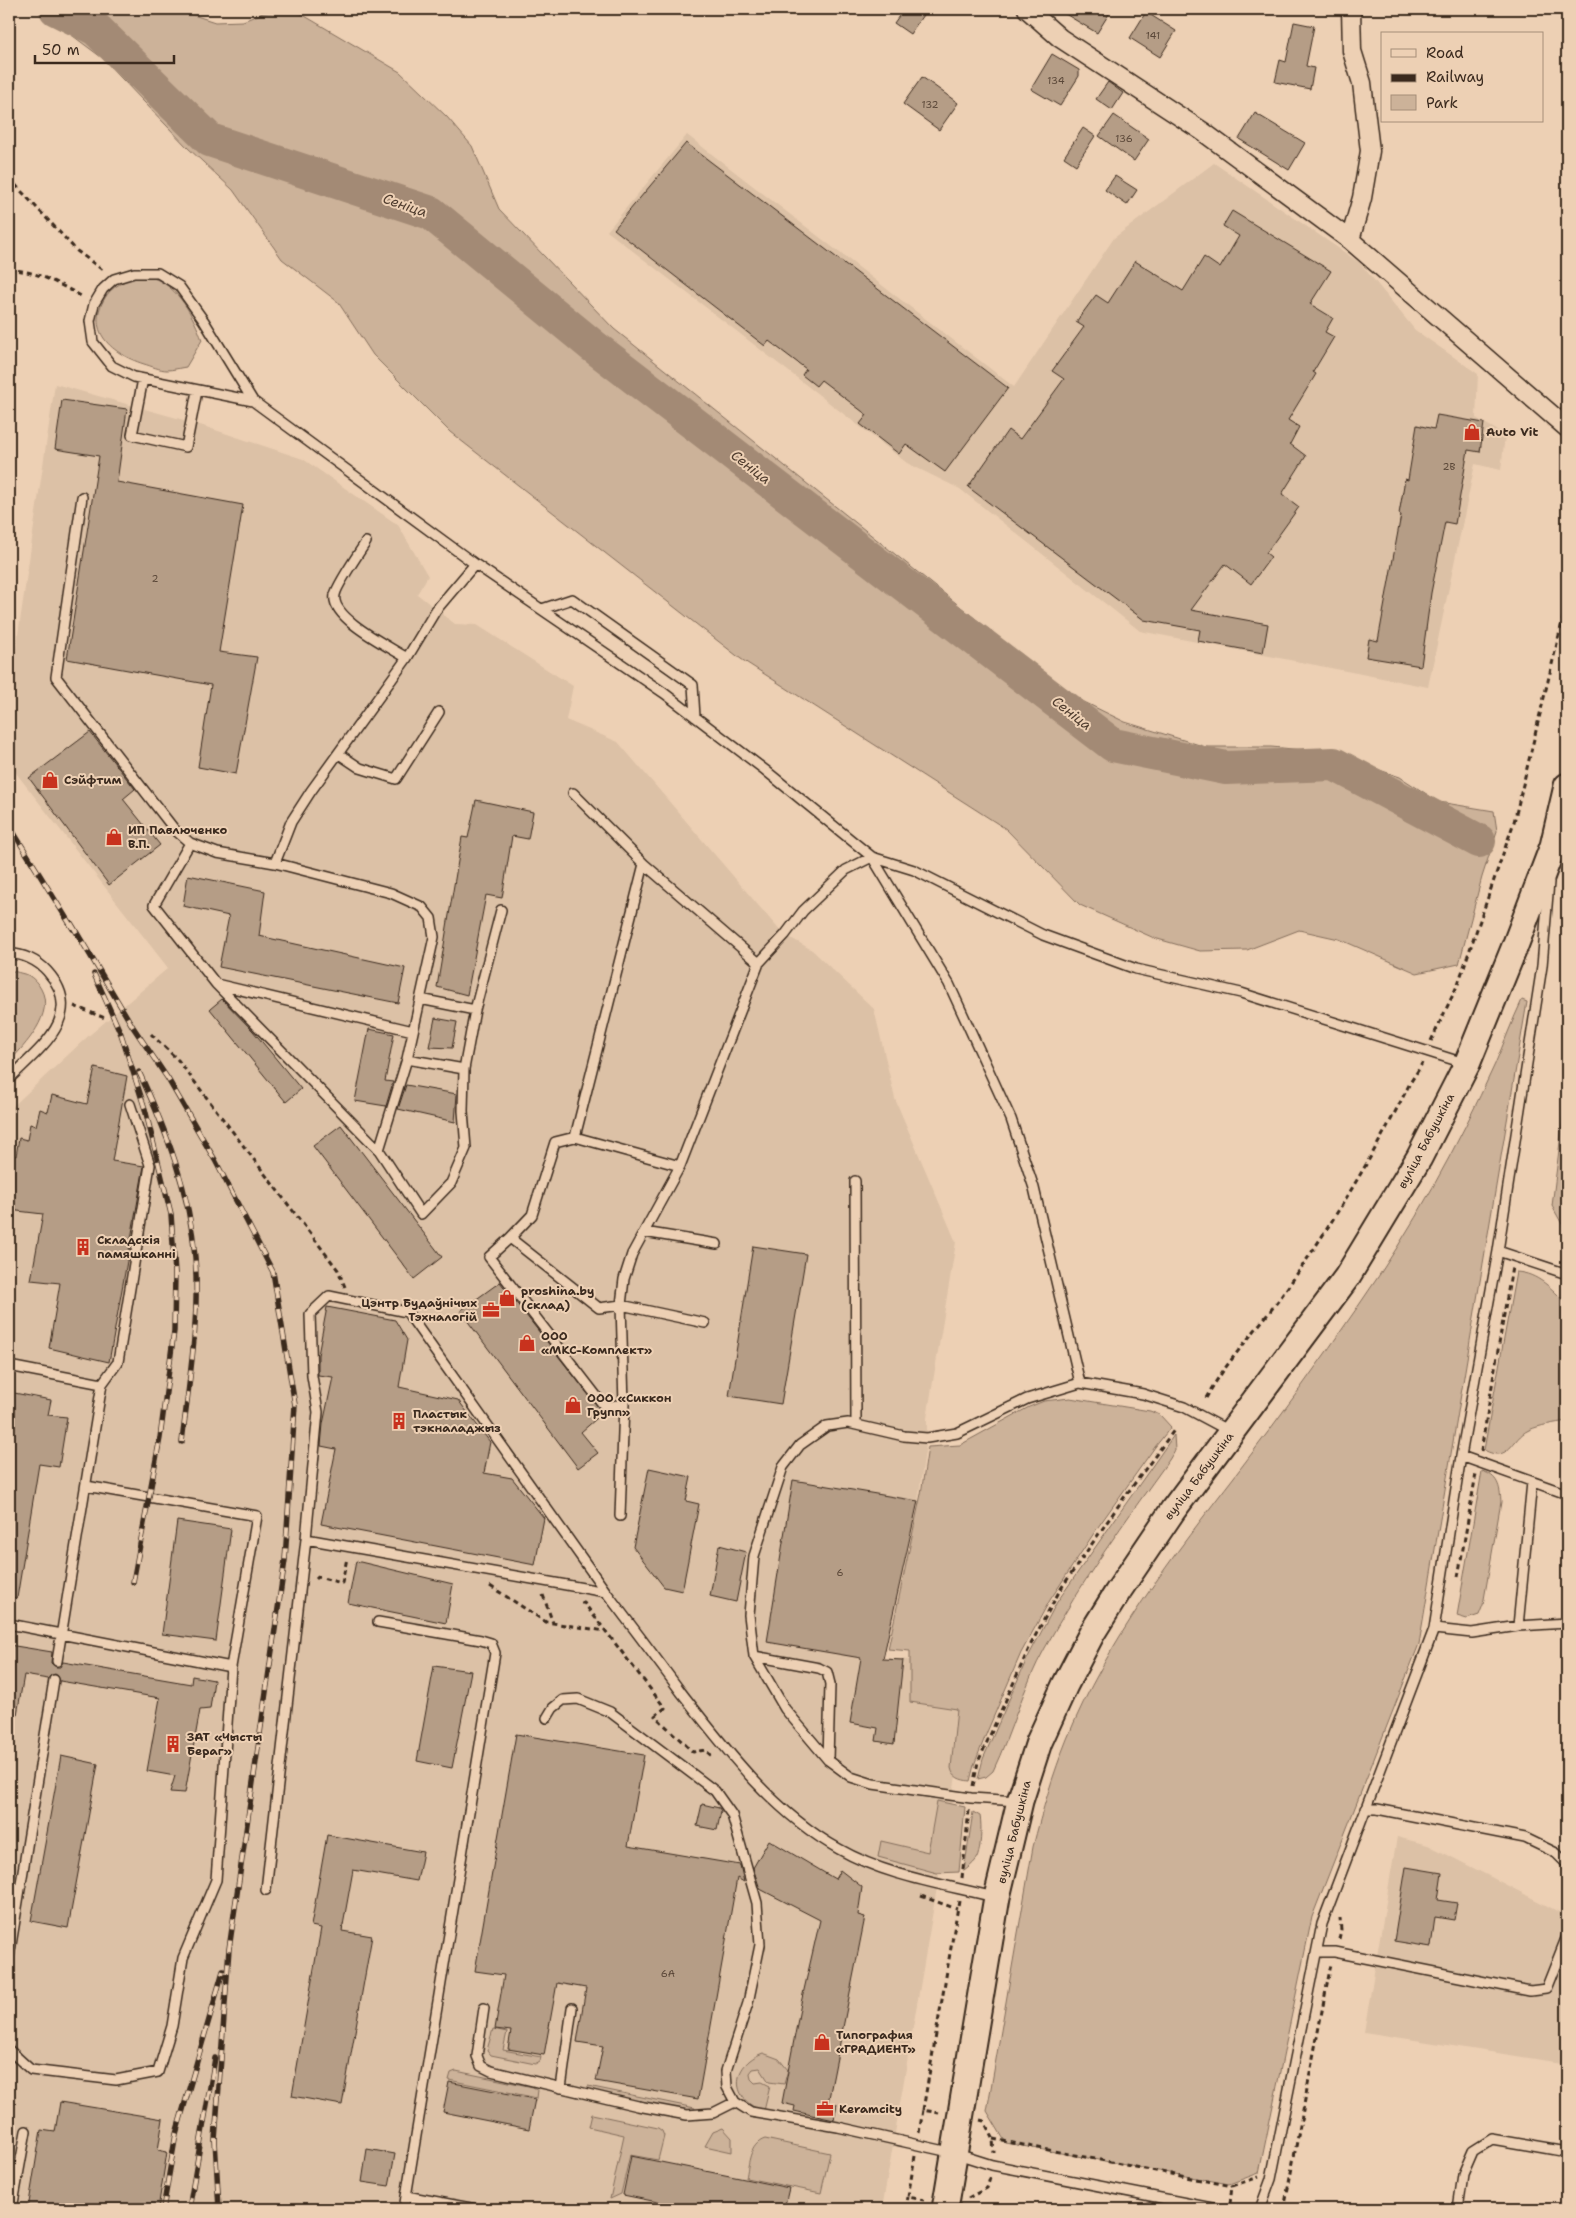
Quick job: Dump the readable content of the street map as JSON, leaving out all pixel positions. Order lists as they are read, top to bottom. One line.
{"streets":{"street":["вуліца Бабушкіна"]},"water":["Сеніца"],"places":{"shop":["Auto Vit","Сэйфтим","ИП Павлюченко В.П.","рroshina.by (склад)","ООО «МКС-Комплект»","ООО «Сиккон Групп»","Типография «ГРАДИЕНТ»"],"building":["Складскія памяшканні","Пластык тэкналаджыз","ЗАТ «Чысты Бераг»"],"office":["Цэнтр Будаўнічых Тэхналогій","Keramcity"]},"house_numbers":["141","134","132","136","2В","2","6","6А"],"legend":["Road","Railway","Park"],"scale_bar":"50 m"}
